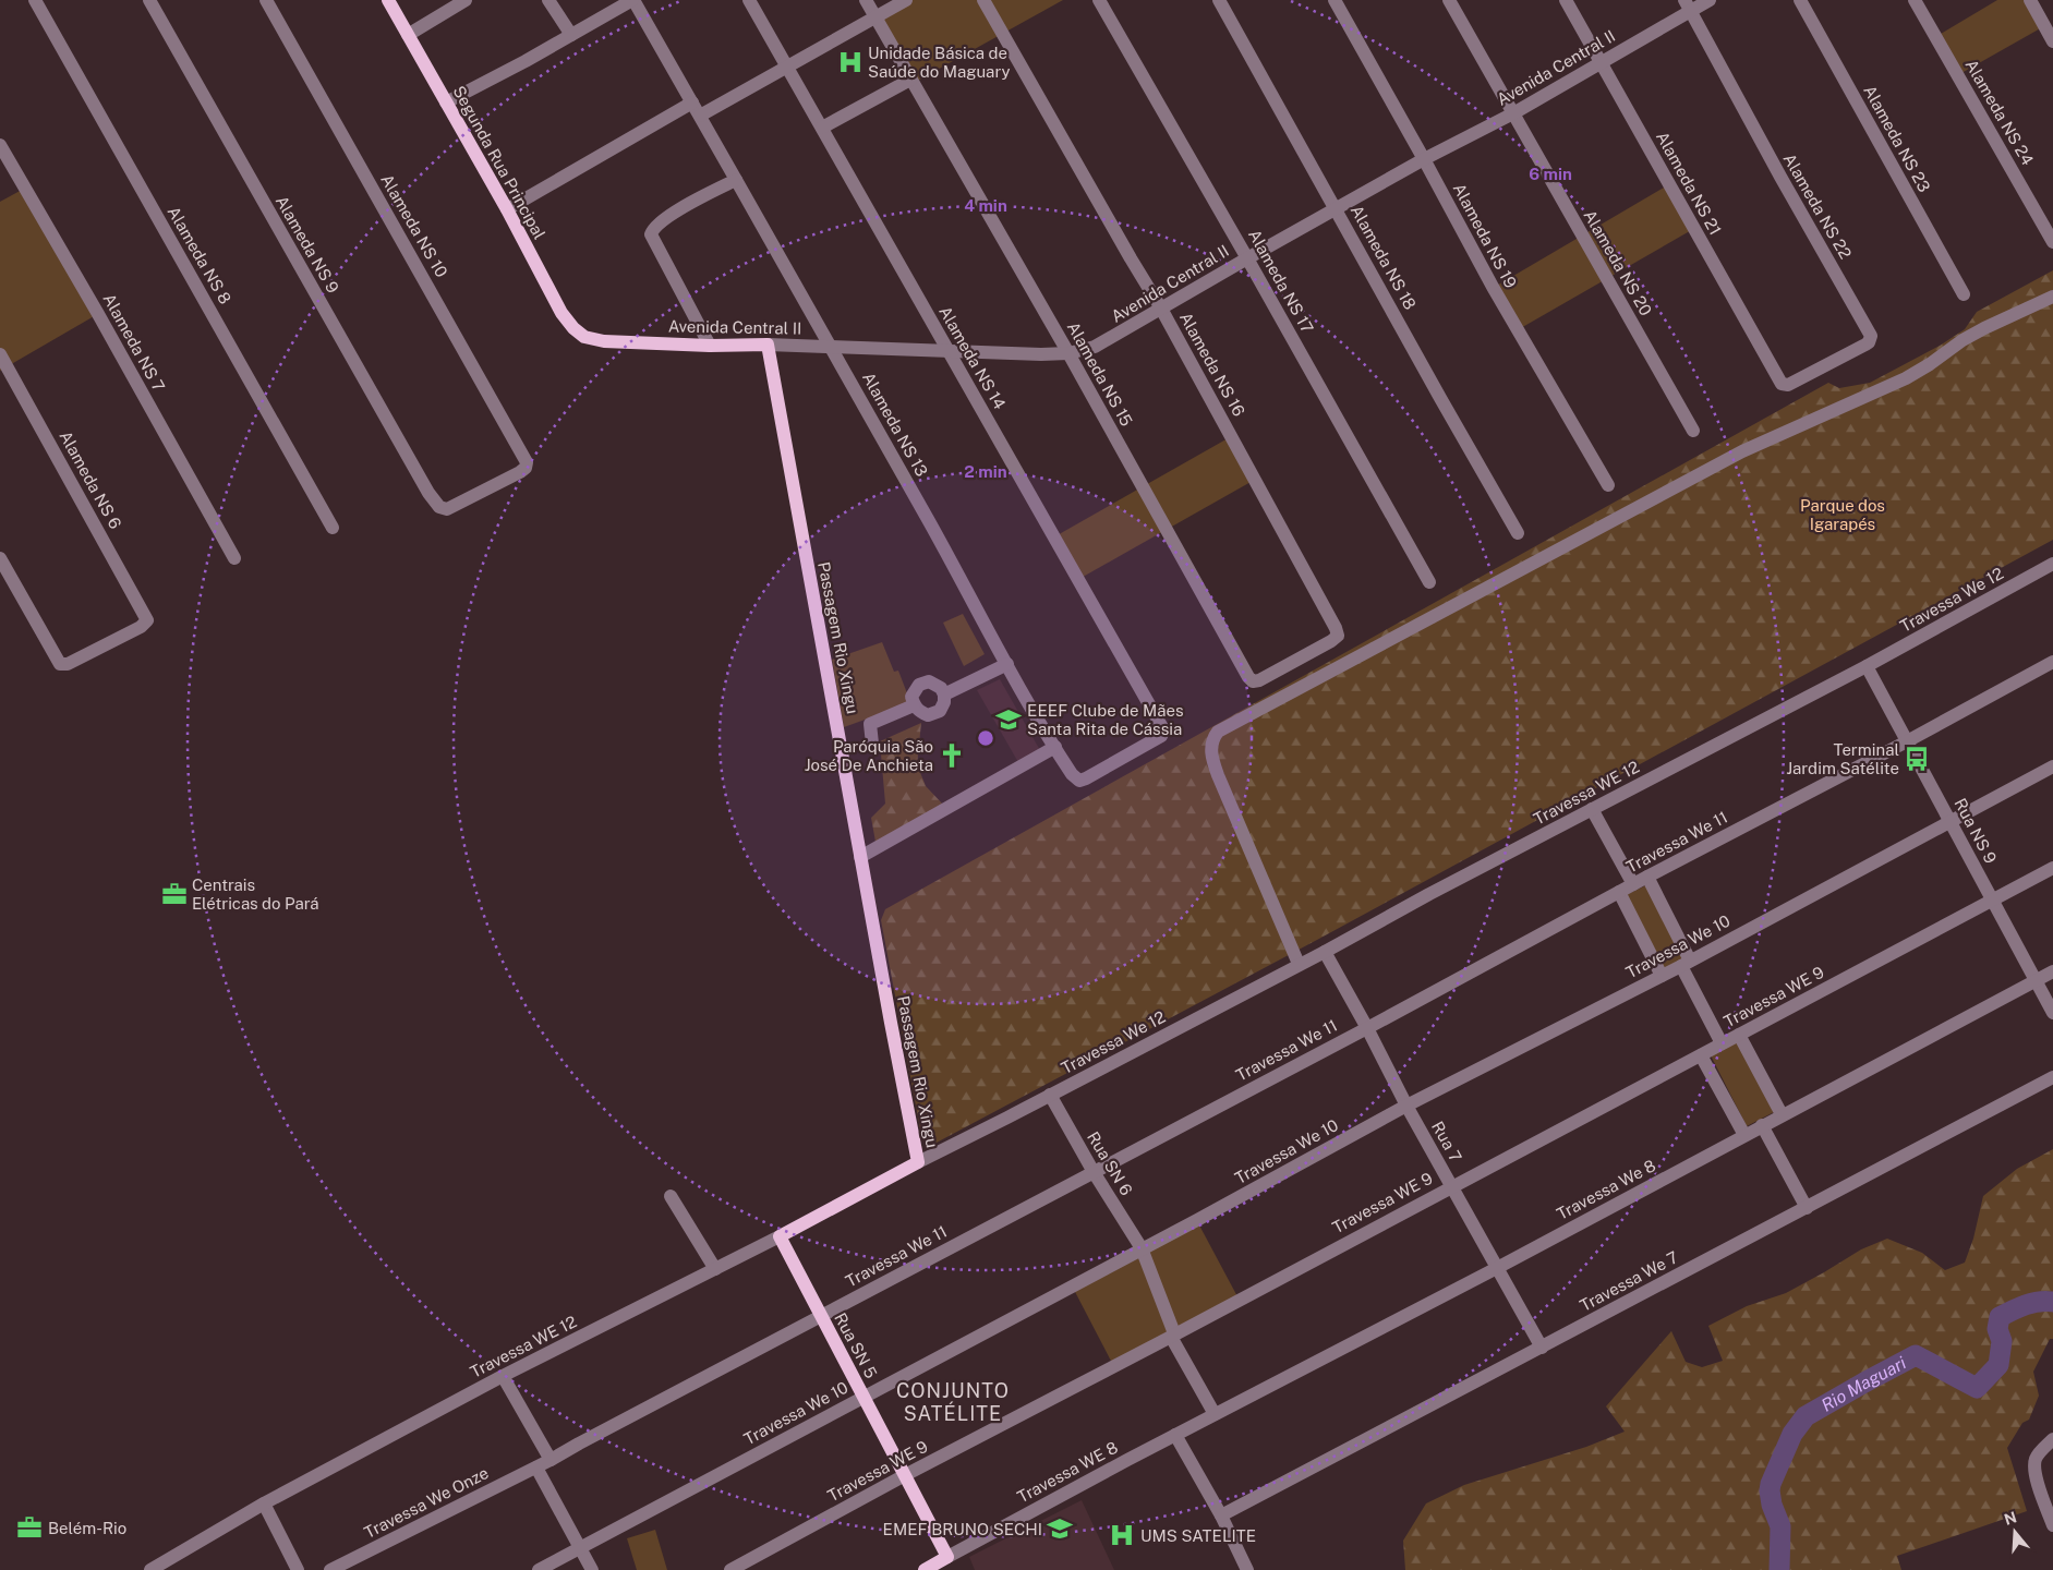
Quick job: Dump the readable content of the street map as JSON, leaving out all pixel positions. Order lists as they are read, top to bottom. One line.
{"streets":{"main road":["Avenida Central II","Segunda Rua Principal","Passagem Rio Xingu","Travessa WE 12","Rua SN 5"],"street":["Alameda NS 24","Alameda NS 23","Alameda NS 21","Alameda NS 22","Alameda NS 10","Alameda NS 19","Alameda NS 9","Alameda NS 8","Alameda NS 18","Alameda NS 20","Alameda NS 17","Alameda NS 7","Alameda NS 14","Alameda NS 16","Alameda NS 15","Alameda NS 13","Alameda NS 6","Travessa We 12","Rua NS 9","Travessa We 11","Travessa We 10","Travessa WE 9","Rua 7","Rua SN 6","Travessa We 8","Travessa We 7","Travessa WE 8","Travessa We Onze"]},"crossings":[["Avenida Central II","Segunda Rua Principal"],["Avenida Central II","Alameda NS 21"],["Avenida Central II","Alameda NS 22"],["Avenida Central II","Alameda NS 19"],["Avenida Central II","Alameda NS 18"],["Avenida Central II","Alameda NS 20"],["Avenida Central II","Alameda NS 17"],["Avenida Central II","Alameda NS 14"],["Avenida Central II","Alameda NS 16"],["Avenida Central II","Alameda NS 15"],["Avenida Central II","Alameda NS 13"],["Avenida Central II","Passagem Rio Xingu"],["Alameda NS 21","Alameda NS 22"],["Alameda NS 10","Alameda NS 9"],["Alameda NS 14","Alameda NS 13"],["Alameda NS 16","Alameda NS 15"],["Travessa We 12","Passagem Rio Xingu"],["Travessa We 12","Travessa WE 12"],["Travessa We 12","Rua NS 9"],["Travessa We 12","Rua 7"],["Travessa We 12","Rua SN 6"],["Passagem Rio Xingu","Travessa WE 12"],["Travessa WE 12","Rua NS 9"],["Travessa WE 12","Rua 7"],["Travessa WE 12","Rua SN 5"],["Rua NS 9","Travessa We 11"],["Rua NS 9","Travessa We 10"],["Rua NS 9","Travessa WE 9"],["Rua NS 9","Travessa We 8"],["Travessa We 11","Rua 7"],["Travessa We 11","Rua SN 6"],["Travessa We 11","Rua SN 5"],["Travessa We 11","Travessa We Onze"],["Travessa We 10","Rua 7"],["Travessa We 10","Rua SN 6"],["Travessa We 10","Rua SN 5"],["Travessa WE 9","Rua 7"],["Travessa WE 9","Rua SN 6"],["Travessa WE 9","Rua SN 5"],["Rua 7","Travessa We 8"],["Rua 7","Travessa We 7"],["Travessa We 8","Travessa WE 8"],["Rua SN 5","Travessa WE 8"]],"districts":["CONJUNTO SATÉLITE"],"water":["Rio Maguari"],"parks":["Parque dos Igarapés"],"places":{"hospital":["Unidade Básica de Saúde do Maguary","UMS SATELITE"],"school or university":["EEEF Clube de Mães Santa Rita de Cássia","EMEF BRUNO SECHI"],"church":["Paróquia São José De Anchieta"],"bus stop":["Terminal Jardim Satélite"],"office":["Centrais Elétricas do Pará","Belém-Rio"]},"north":"top","rings":["6 min","4 min","2 min"]}
